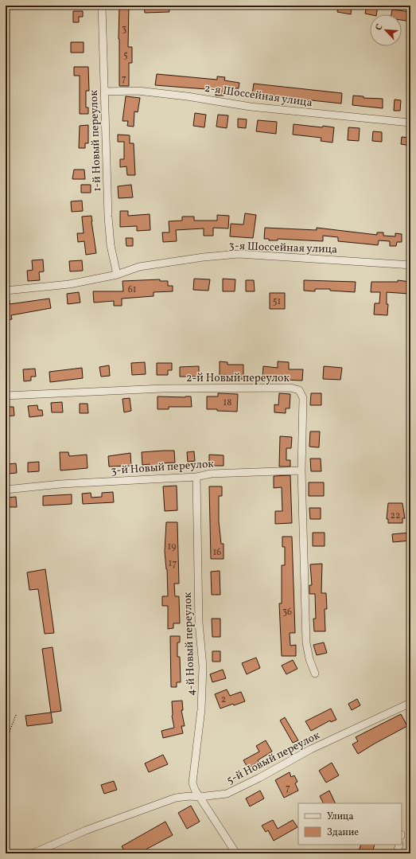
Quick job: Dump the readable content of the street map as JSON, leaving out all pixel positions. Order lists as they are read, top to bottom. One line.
{"streets":{"street":["2-я Шоссейная улица","1-й Новый переулок","3-я Шоссейная улица","2-й Новый переулок","3-й Новый переулок","4-й Новый переулок","5-й Новый переулок"]},"crossings":[["2-я Шоссейная улица","1-й Новый переулок"],["1-й Новый переулок","3-я Шоссейная улица"],["2-й Новый переулок","3-й Новый переулок"],["3-й Новый переулок","4-й Новый переулок"],["4-й Новый переулок","5-й Новый переулок"]],"house_numbers":["3","5","7","61","51","18","22","19","16","17","36","2","7"],"legend":["Улица","Здание"],"north":"top left"}
